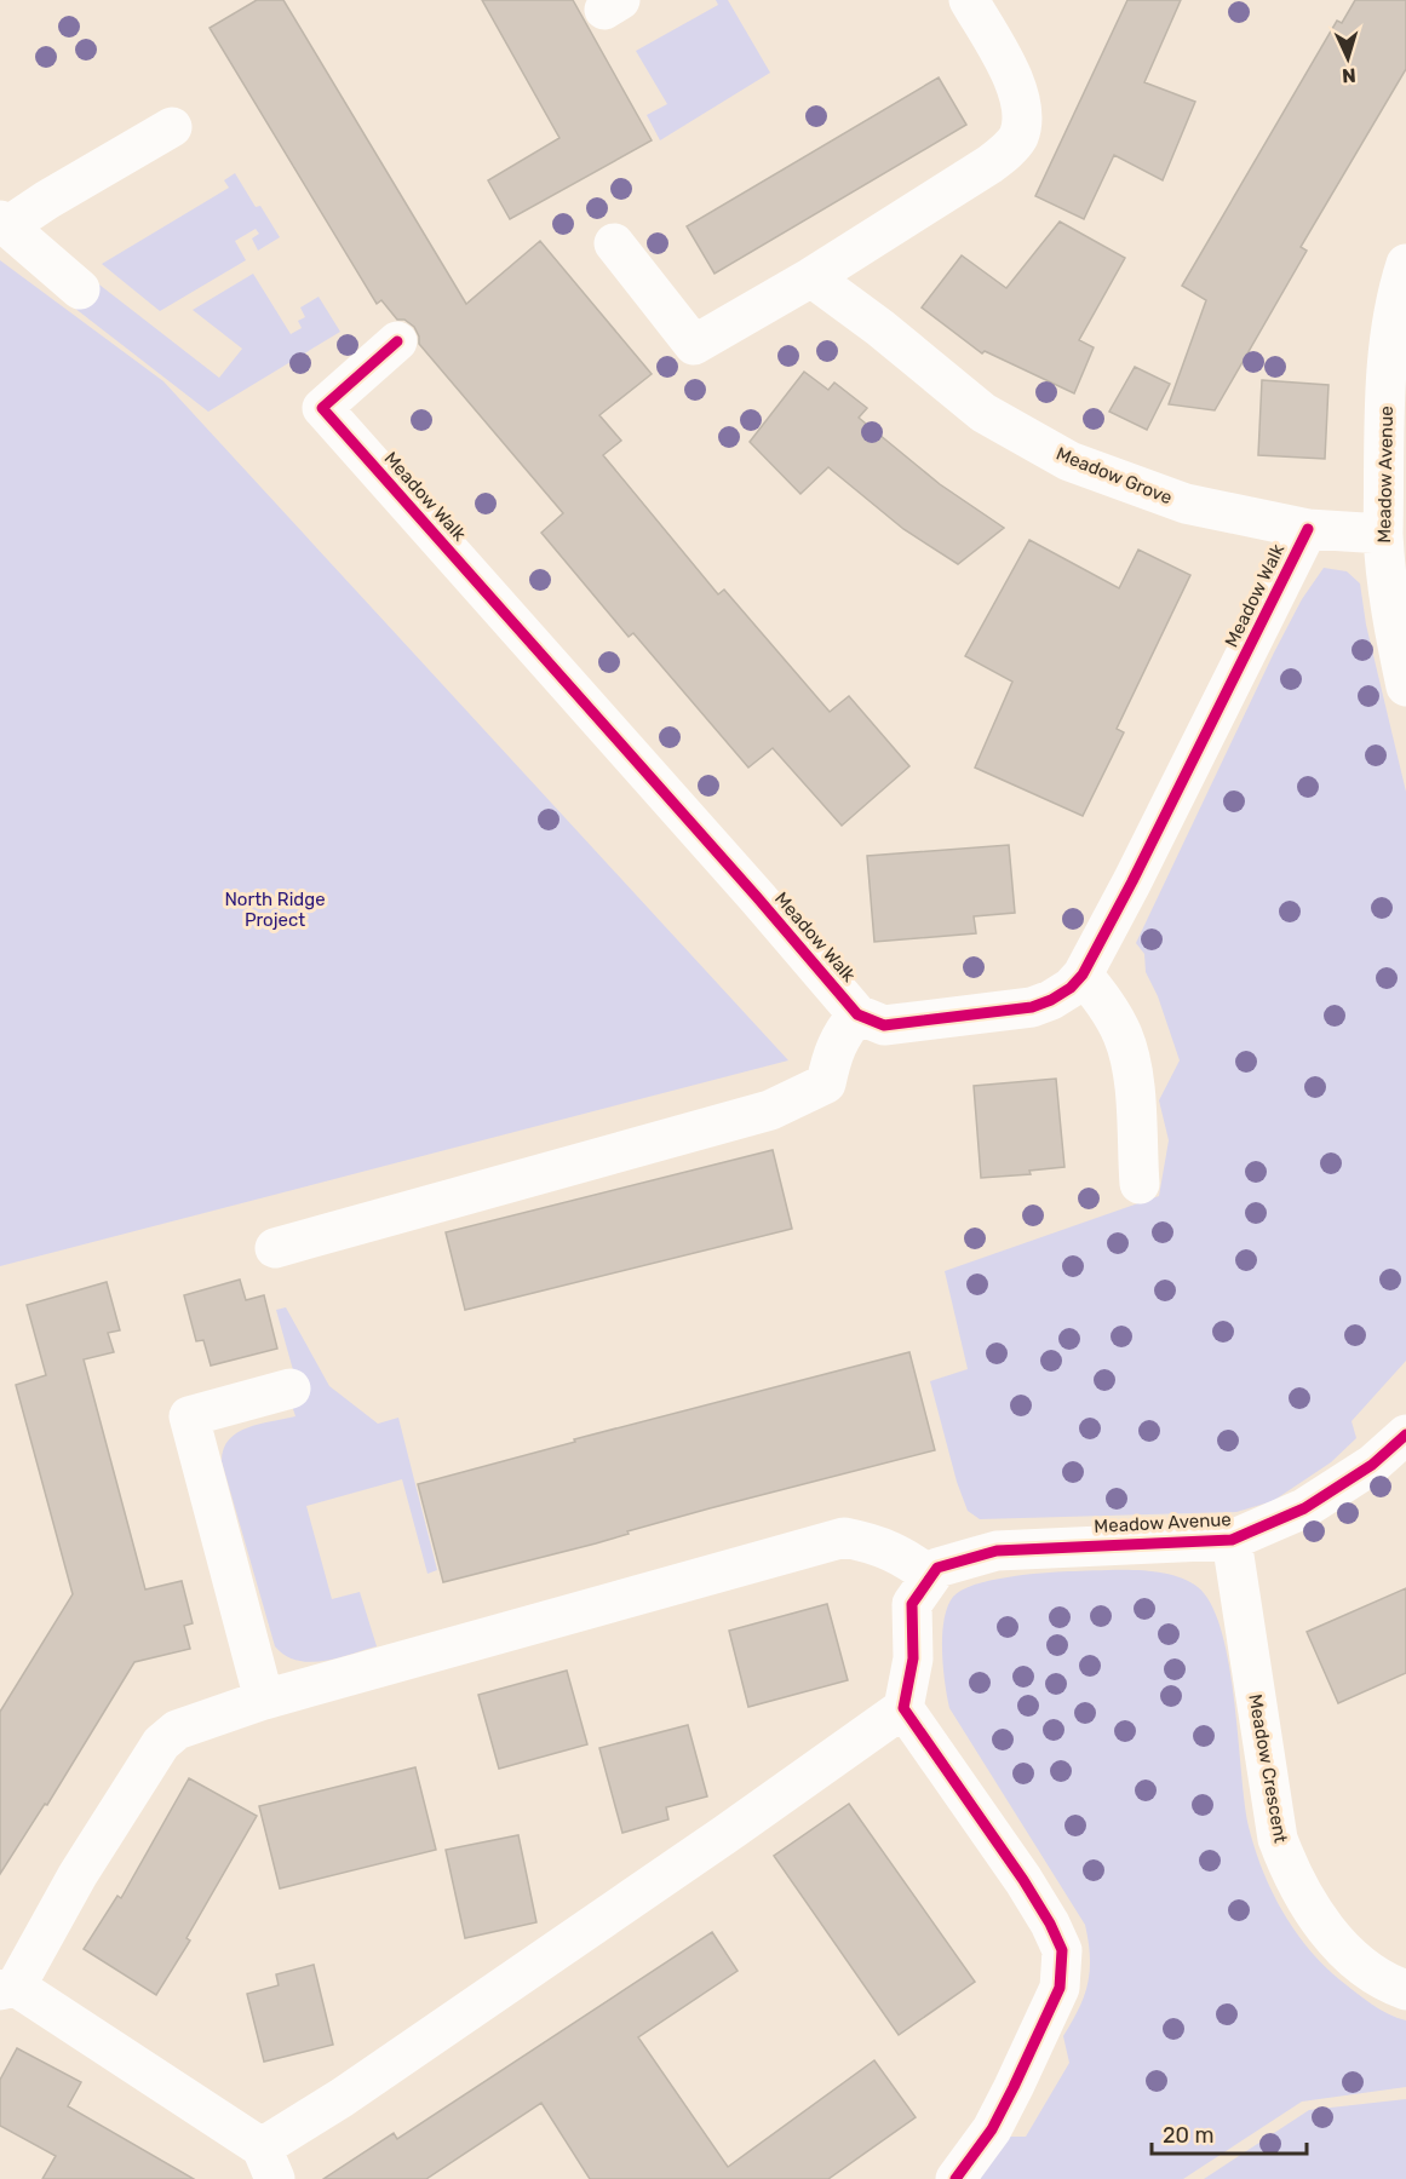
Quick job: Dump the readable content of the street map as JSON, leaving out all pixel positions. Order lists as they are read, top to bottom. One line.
{"streets":{"street":["Meadow Avenue","Meadow Grove","Meadow Walk","Meadow Crescent"]},"crossings":[["Meadow Avenue","Meadow Grove"],["Meadow Avenue","Meadow Crescent"],["Meadow Grove","Meadow Walk"]],"parks":["North Ridge Project"],"scale_bar":"20 m","north":"bottom"}
